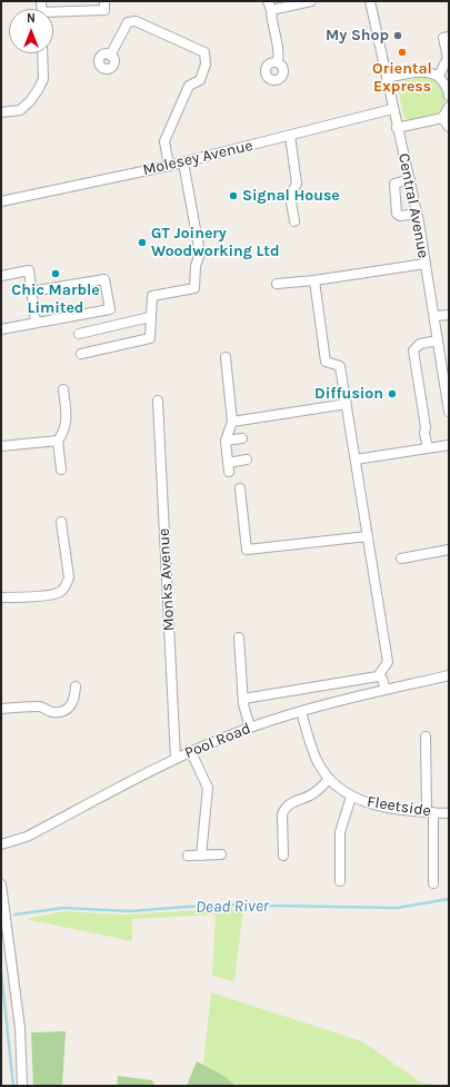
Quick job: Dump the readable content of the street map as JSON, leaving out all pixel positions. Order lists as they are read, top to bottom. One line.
{"streets":{"street":["Molesey Avenue","Central Avenue","Monks Avenue","Pool Road","Fleetside"]},"crossings":[["Molesey Avenue","Central Avenue"],["Monks Avenue","Pool Road"],["Pool Road","Fleetside"]],"water":["Dead River"],"places":["My Shop","Oriental Express","Signal House","GT Joinery Woodworking Ltd","Chic Marble Limited","Diffusion"],"north":"top"}
